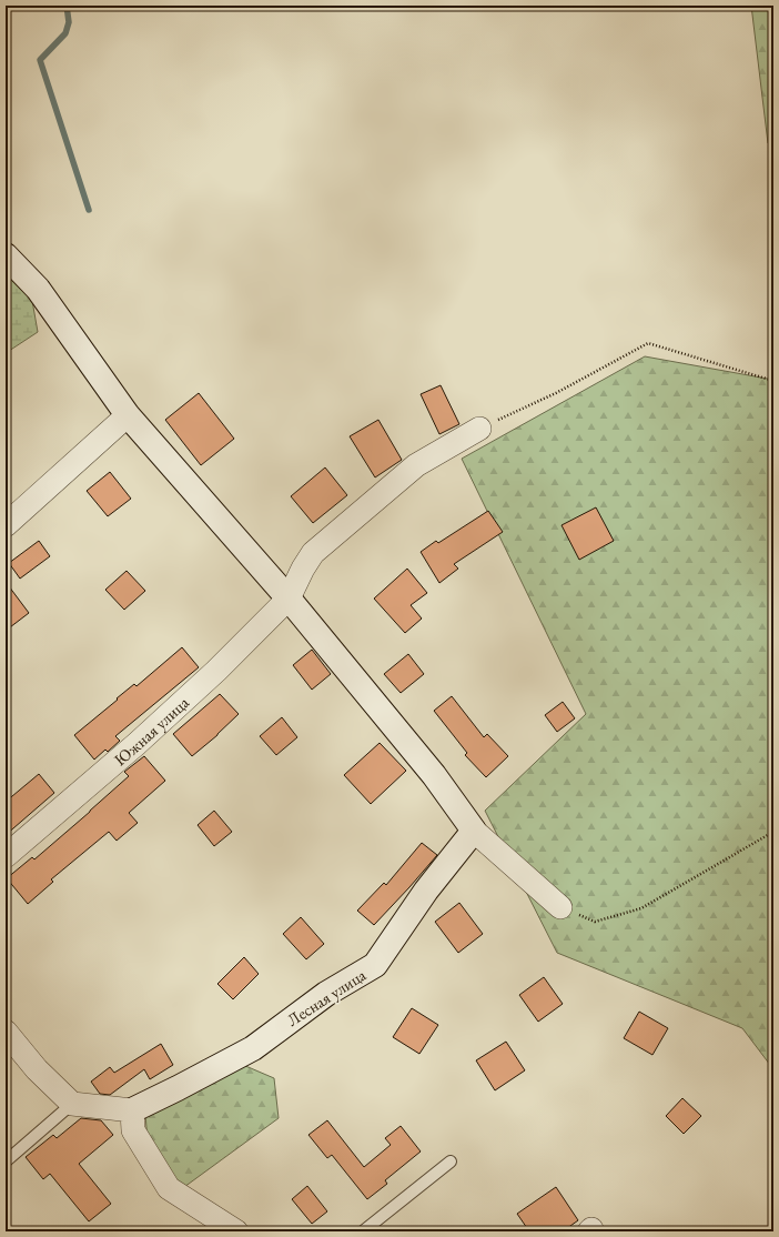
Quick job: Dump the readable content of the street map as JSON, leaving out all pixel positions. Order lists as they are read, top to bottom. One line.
{"streets":{"street":["Южная улица","Лесная улица"]}}
